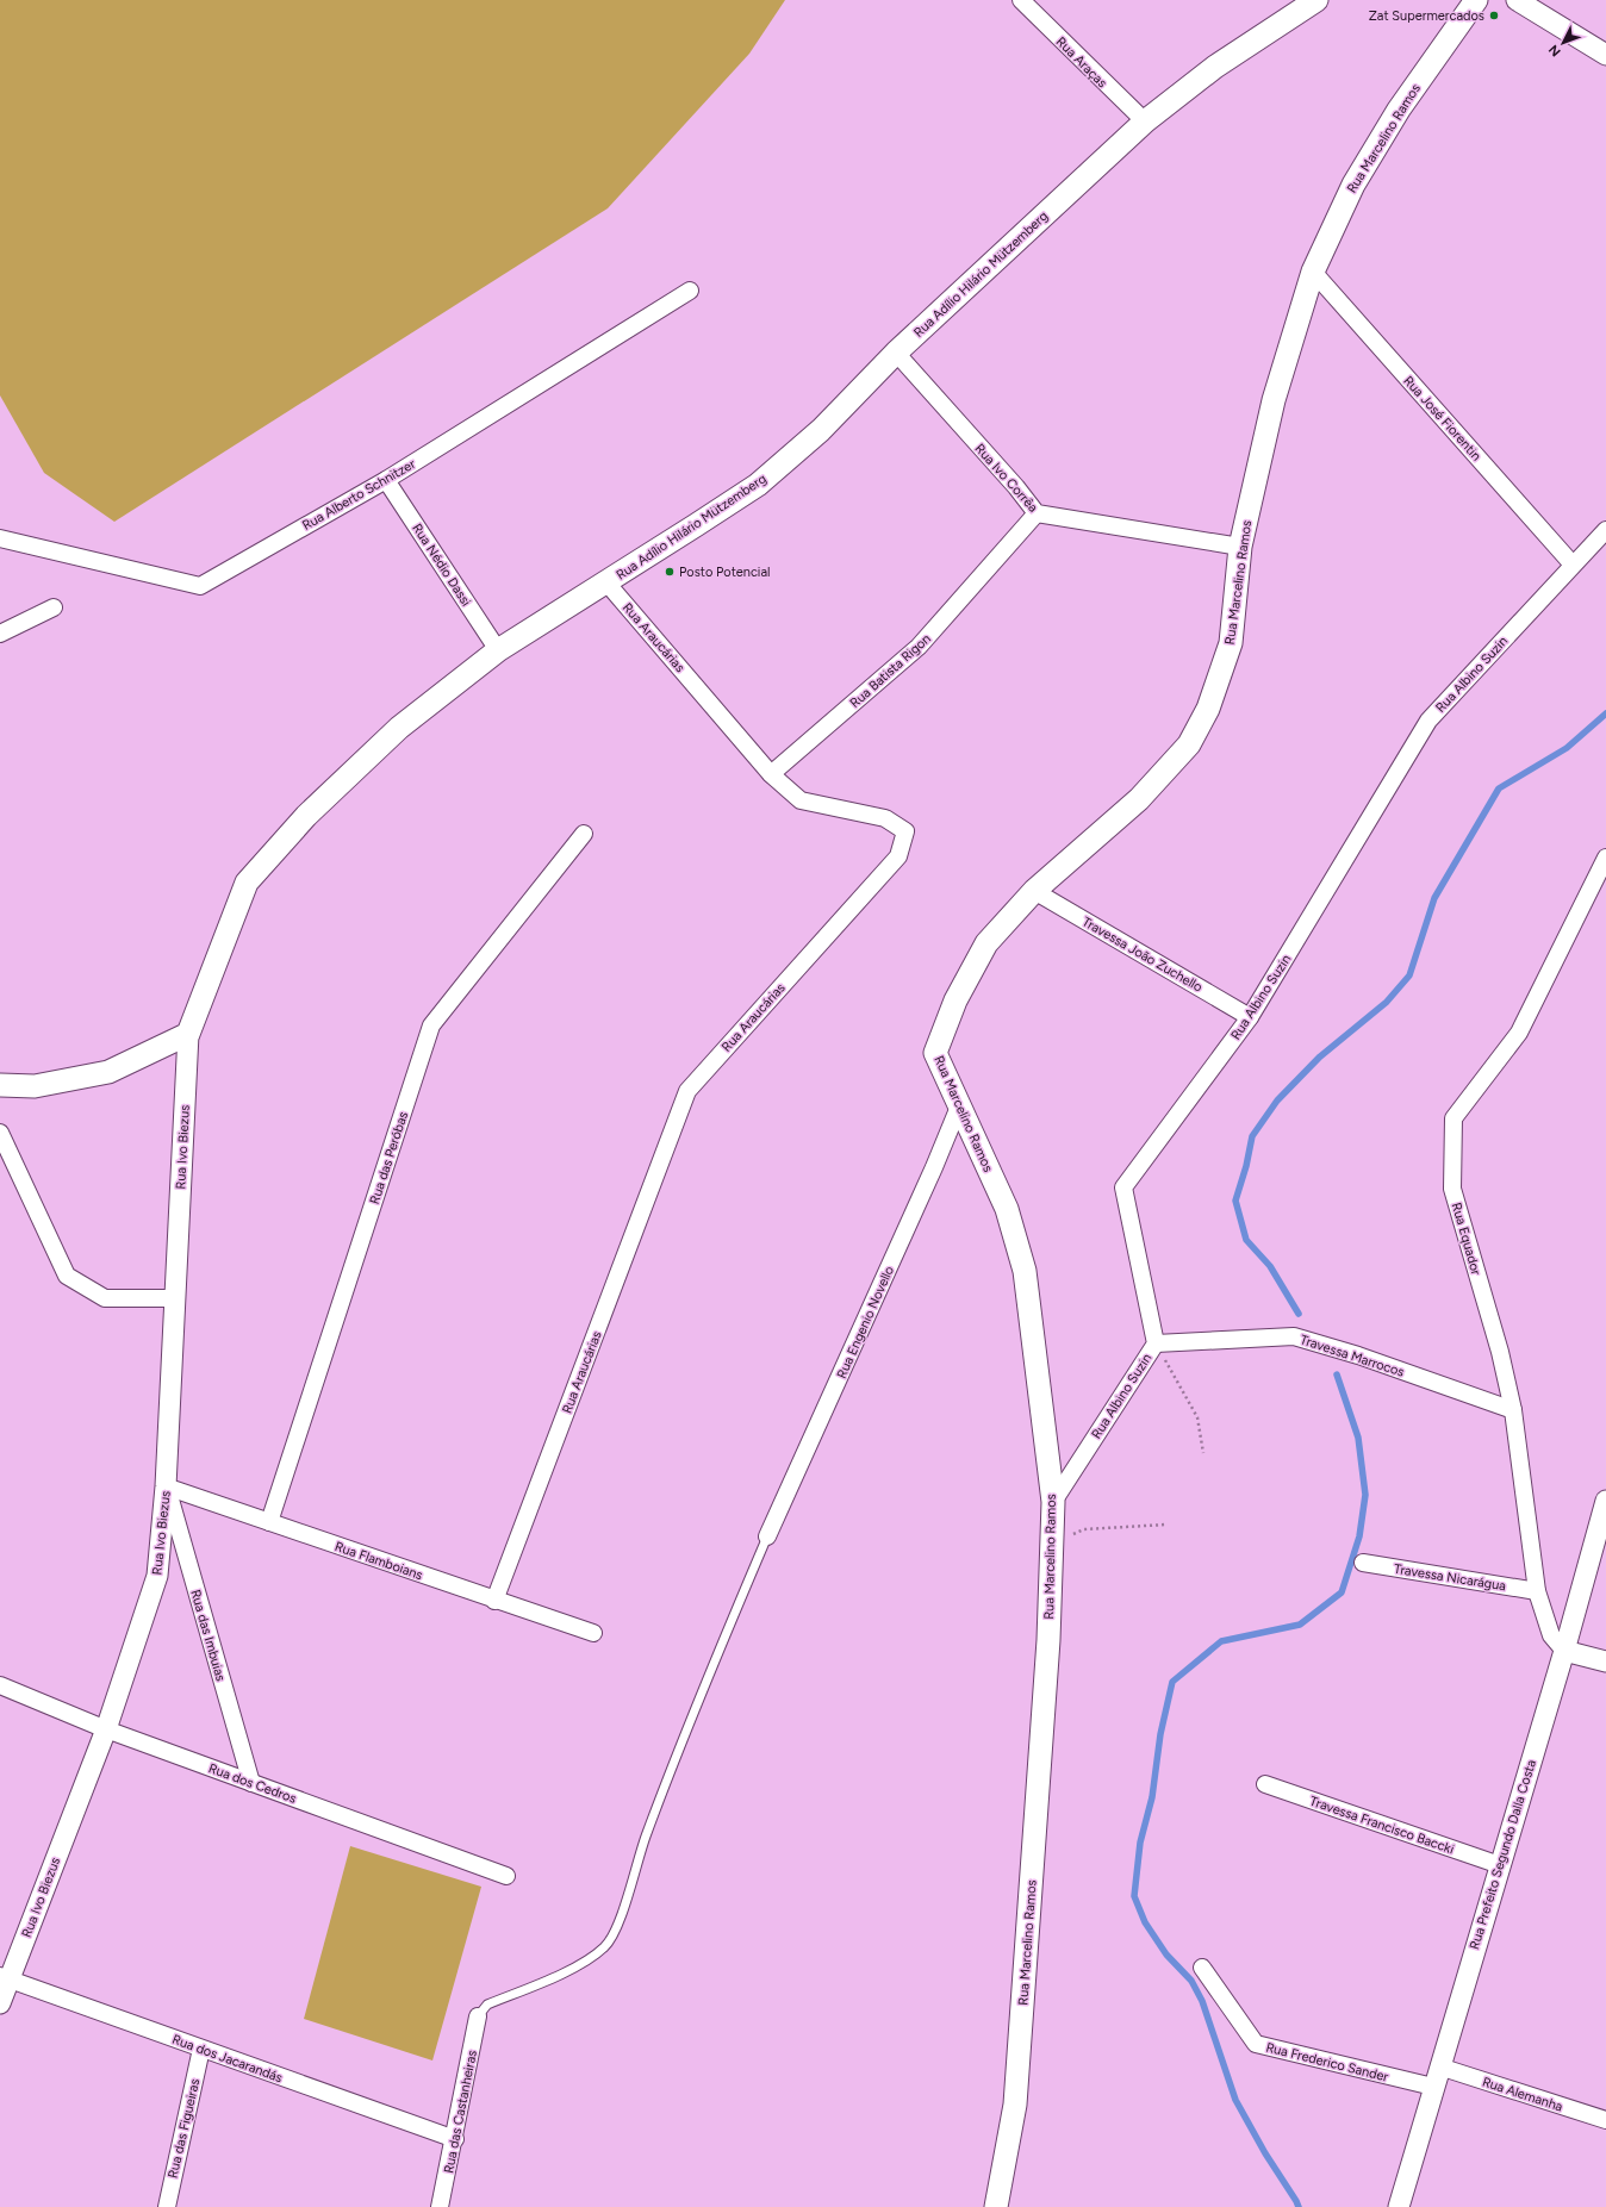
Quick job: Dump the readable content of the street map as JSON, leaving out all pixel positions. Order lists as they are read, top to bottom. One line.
{"streets":{"main road":["Rua Marcelino Ramos","Rua Adílio Hilário Mützemberg"],"street":["Rua Araças","Rua José Fiorentin","Rua Ivo Corrêa","Rua Alberto Schnitzer","Rua Nédio Dassi","Rua Araucárias","Rua Batista Rigon","Rua Albino Suzin","Travessa João Zuchello","Rua Ivo Biezus","Rua das Peróbas","Rua Equador","Rua Engenio Novello","Travessa Marrocos","Rua Flamboians","Travessa Nicarágua","Rua das Imbuias","Rua dos Cedros","Travessa Francisco Baccki","Rua Prefeito Segundo Dalla Costa","Rua dos Jacarandás","Rua Frederico Sander","Rua Alemanha","Rua das Castanheiras","Rua das Figueiras"]},"crossings":[["Rua Araças","Rua Adílio Hilário Mützemberg"],["Rua Marcelino Ramos","Rua José Fiorentin"],["Rua Marcelino Ramos","Rua Ivo Corrêa"],["Rua Marcelino Ramos","Rua Albino Suzin"],["Rua Marcelino Ramos","Travessa João Zuchello"],["Rua Marcelino Ramos","Rua Engenio Novello"],["Rua Adílio Hilário Mützemberg","Rua Ivo Corrêa"],["Rua Adílio Hilário Mützemberg","Rua Nédio Dassi"],["Rua Adílio Hilário Mützemberg","Rua Araucárias"],["Rua Adílio Hilário Mützemberg","Rua Ivo Biezus"],["Rua José Fiorentin","Rua Albino Suzin"],["Rua Ivo Corrêa","Rua Batista Rigon"],["Rua Alberto Schnitzer","Rua Nédio Dassi"],["Rua Araucárias","Rua Batista Rigon"],["Rua Araucárias","Rua Flamboians"],["Rua Albino Suzin","Travessa João Zuchello"],["Rua Albino Suzin","Travessa Marrocos"],["Rua Ivo Biezus","Rua Flamboians"],["Rua Ivo Biezus","Rua das Imbuias"],["Rua Ivo Biezus","Rua dos Cedros"],["Rua Ivo Biezus","Rua dos Jacarandás"],["Rua das Peróbas","Rua Flamboians"],["Rua Equador","Travessa Marrocos"],["Rua Equador","Travessa Nicarágua"],["Rua Equador","Rua Prefeito Segundo Dalla Costa"],["Rua Flamboians","Rua das Imbuias"],["Rua das Imbuias","Rua dos Cedros"],["Travessa Francisco Baccki","Rua Prefeito Segundo Dalla Costa"],["Rua Prefeito Segundo Dalla Costa","Rua Frederico Sander"],["Rua Prefeito Segundo Dalla Costa","Rua Alemanha"],["Rua dos Jacarandás","Rua das Castanheiras"],["Rua dos Jacarandás","Rua das Figueiras"]],"places":["Zat Supermercados","Posto Potencial"],"north":"bottom left"}
